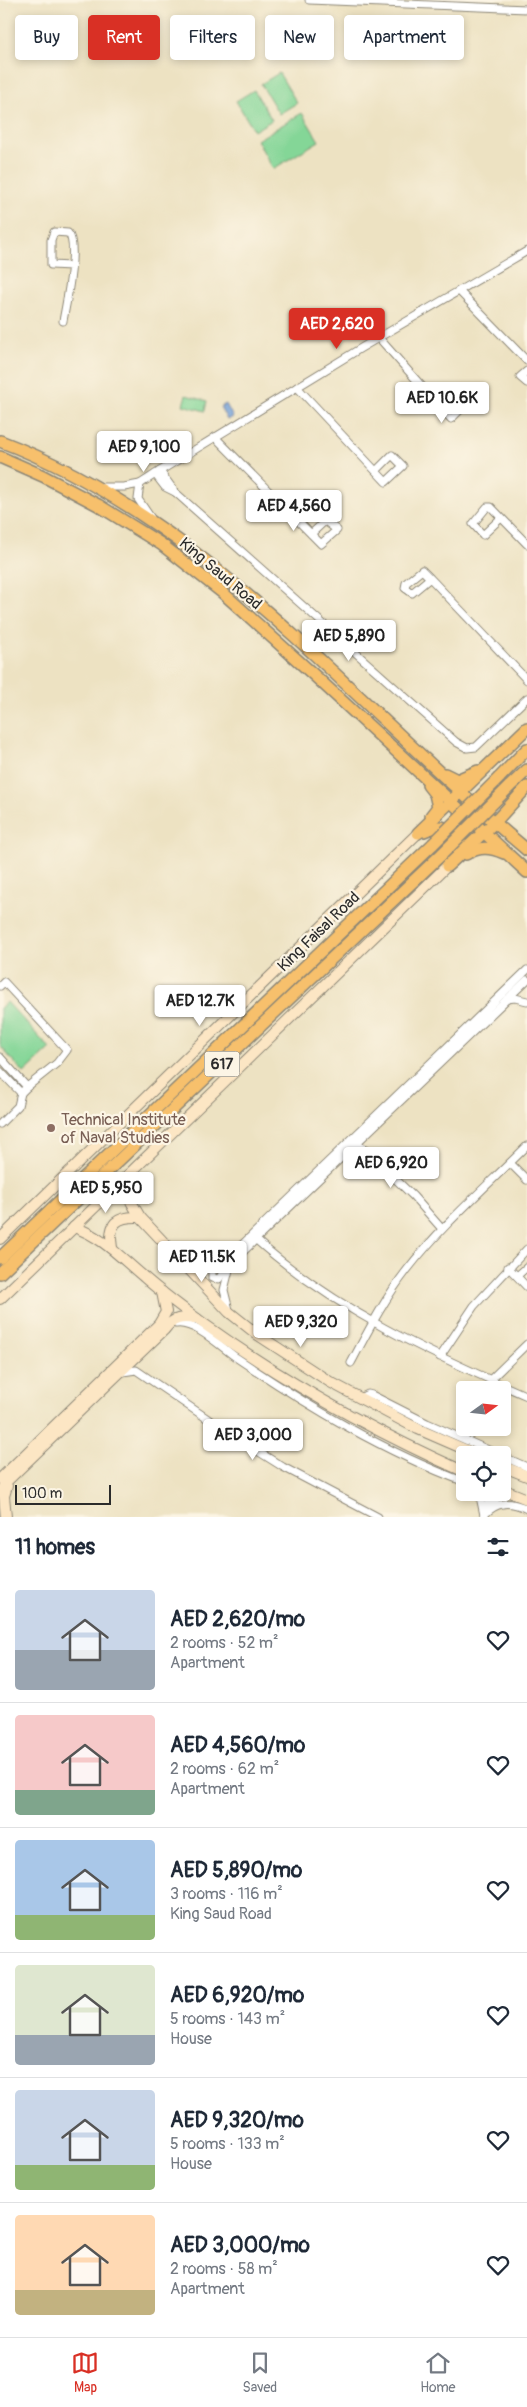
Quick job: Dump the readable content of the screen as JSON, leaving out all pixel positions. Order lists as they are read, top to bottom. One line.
{"streets":{"main road":["King Saud Road","King Faisal Road","617"]},"places":["Technical Institute of Naval Studies"],"scale_bar":"100 m","north":"right","page":{"chip":["Buy","Rent","Filters","New","Apartment"],"price":["AED 2,620","AED 10.6K","AED 9,100","AED 4,560","AED 5,890","AED 12.7K","AED 6,920","AED 5,950","AED 11.5K","AED 9,320","AED 3,000"],"scale":"100 m","heading":"11 homes","list":[{"name":"AED 2,620/mo","note":"2 rooms · 52 m² · Apartment"},{"name":"AED 4,560/mo","note":"2 rooms · 62 m² · Apartment"},{"name":"AED 5,890/mo","note":"3 rooms · 116 m² · King Saud Road"},{"name":"AED 6,920/mo","note":"5 rooms · 143 m² · House"},{"name":"AED 9,320/mo","note":"5 rooms · 133 m² · House"},{"name":"AED 3,000/mo","note":"2 rooms · 58 m² · Apartment"}],"tabs":["Map","Saved","Home"]}}
